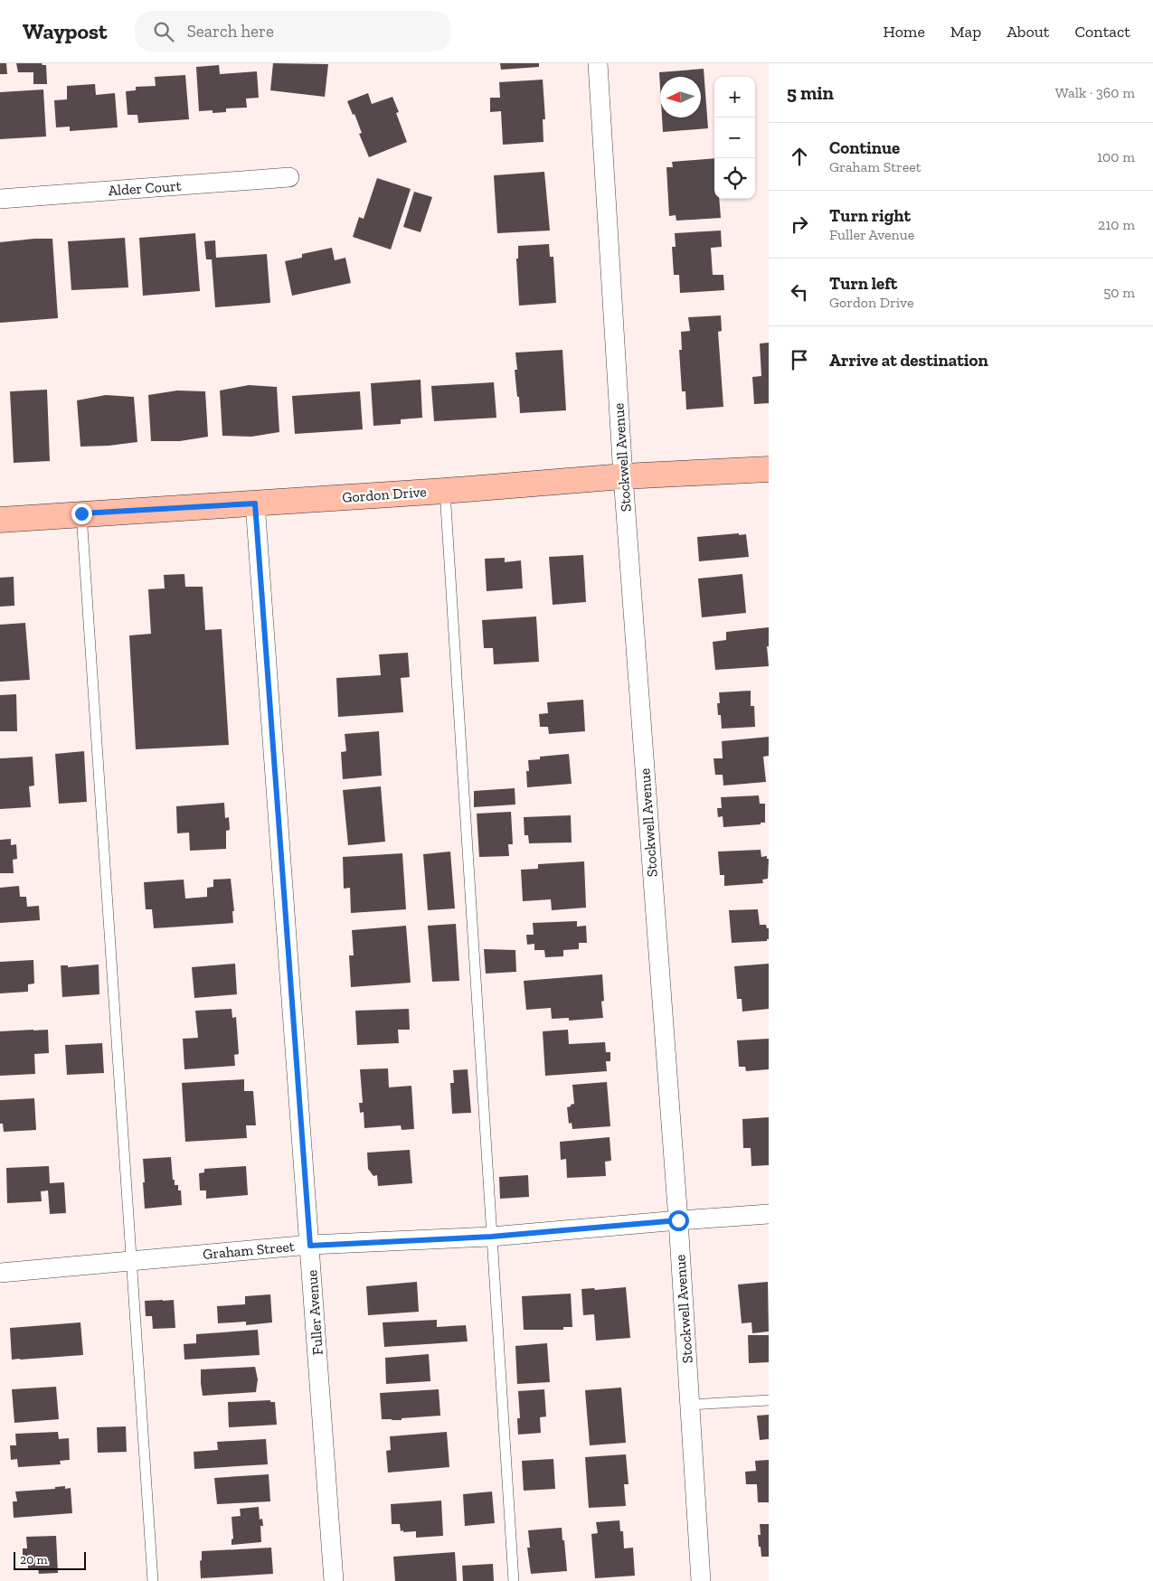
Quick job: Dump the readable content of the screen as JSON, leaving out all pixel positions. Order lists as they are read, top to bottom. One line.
{"streets":{"main road":["Gordon Drive"],"street":["Alder Court","Stockwell Avenue","Graham Street","Fuller Avenue"]},"crossings":[["Stockwell Avenue","Gordon Drive"],["Stockwell Avenue","Graham Street"],["Gordon Drive","Fuller Avenue"],["Graham Street","Fuller Avenue"]],"scale_bar":"20 m","north":"left","page":{"header":"Waypost","search":"Search here","nav":["Home","Map","About","Contact"],"heading":["5 min","Walk · 360 m"],"map_buttons":["+","−"],"list":[["Continue","Graham Street","100 m"],["Turn right","Fuller Avenue","210 m"],["Turn left","Gordon Drive","50 m"],"Arrive at destination"],"scale":"20 m"}}
